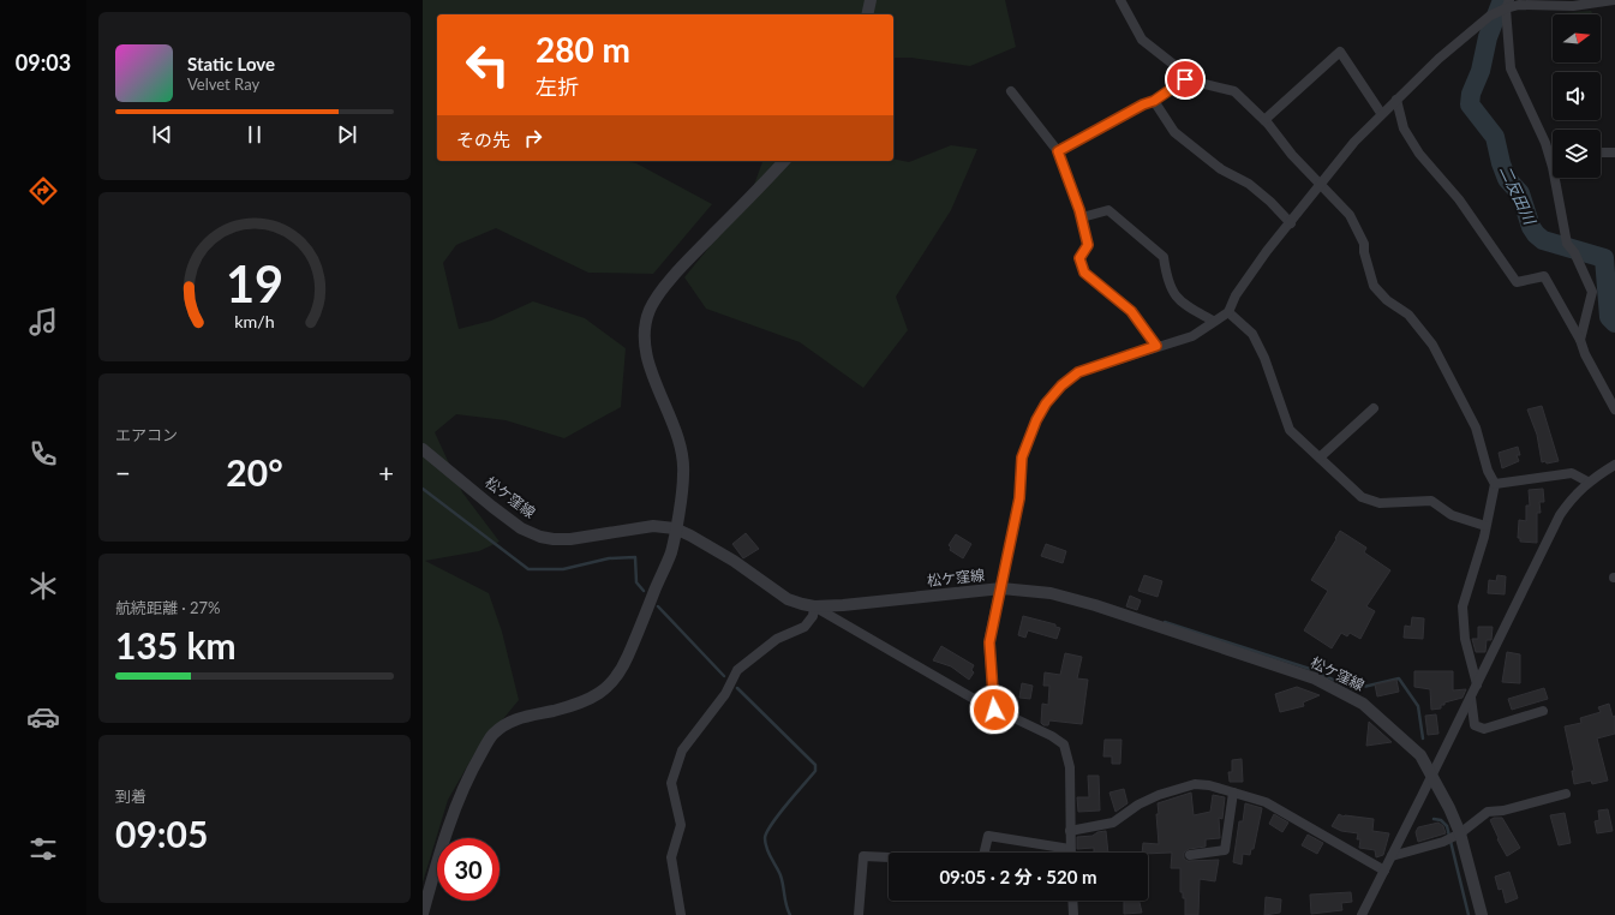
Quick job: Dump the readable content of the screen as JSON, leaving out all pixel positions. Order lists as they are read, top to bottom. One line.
{"streets":{"street":["松ケ窪線"]},"water":["二反田川"],"north":"right","page":{"tabs":"09:03","turn":["280 m","左折"],"song":["Static Love","Velvet Ray"],"then":"その先","tile":["エアコン",["航続距離 · 27%","135 km"],["到着","09:05"]],"heat":["−","20°","+"],"limit":"30","trip":"09:05 · 2 分 · 520 m","gauge":["19","km/h"]}}
